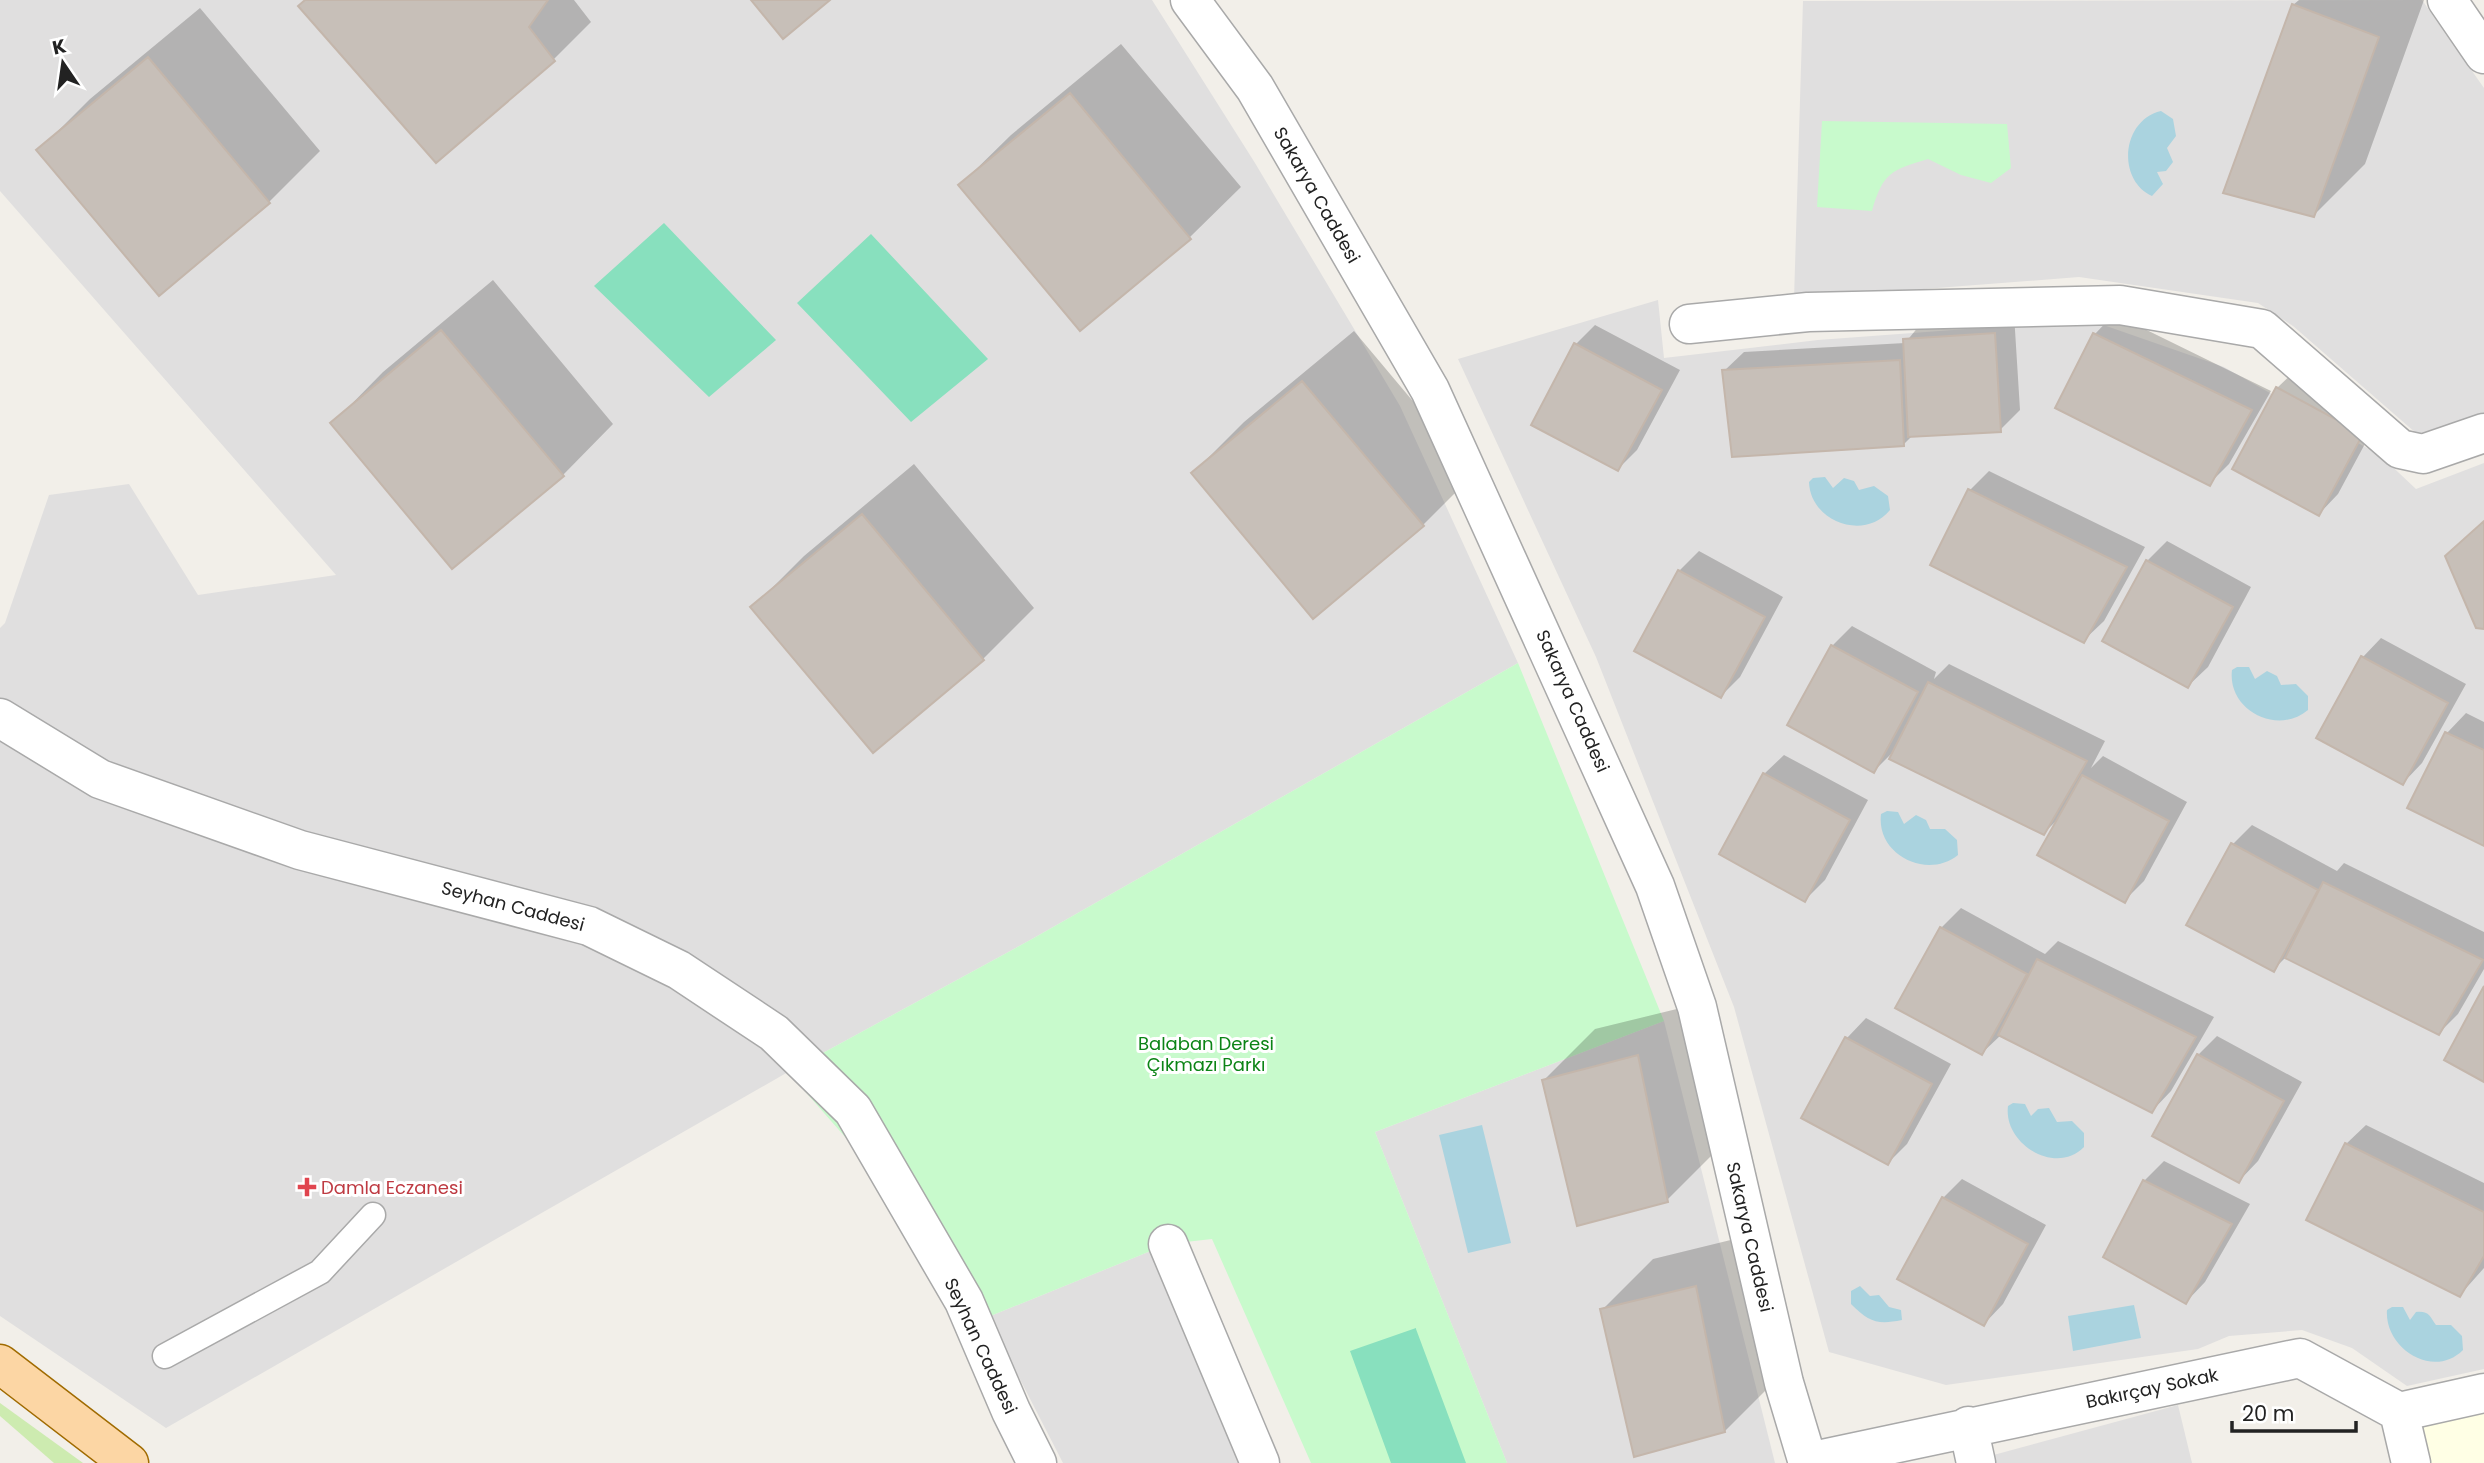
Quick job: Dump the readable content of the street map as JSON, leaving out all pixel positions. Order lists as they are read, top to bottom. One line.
{"streets":{"street":["Sakarya Caddesi","Seyhan Caddesi","Bakırçay Sokak"]},"crossings":[["Sakarya Caddesi","Bakırçay Sokak"]],"parks":["Balaban Deresi Çıkmazı Parkı"],"places":{"health":["Damla Eczanesi"]},"scale_bar":"20 m","north":"top"}
